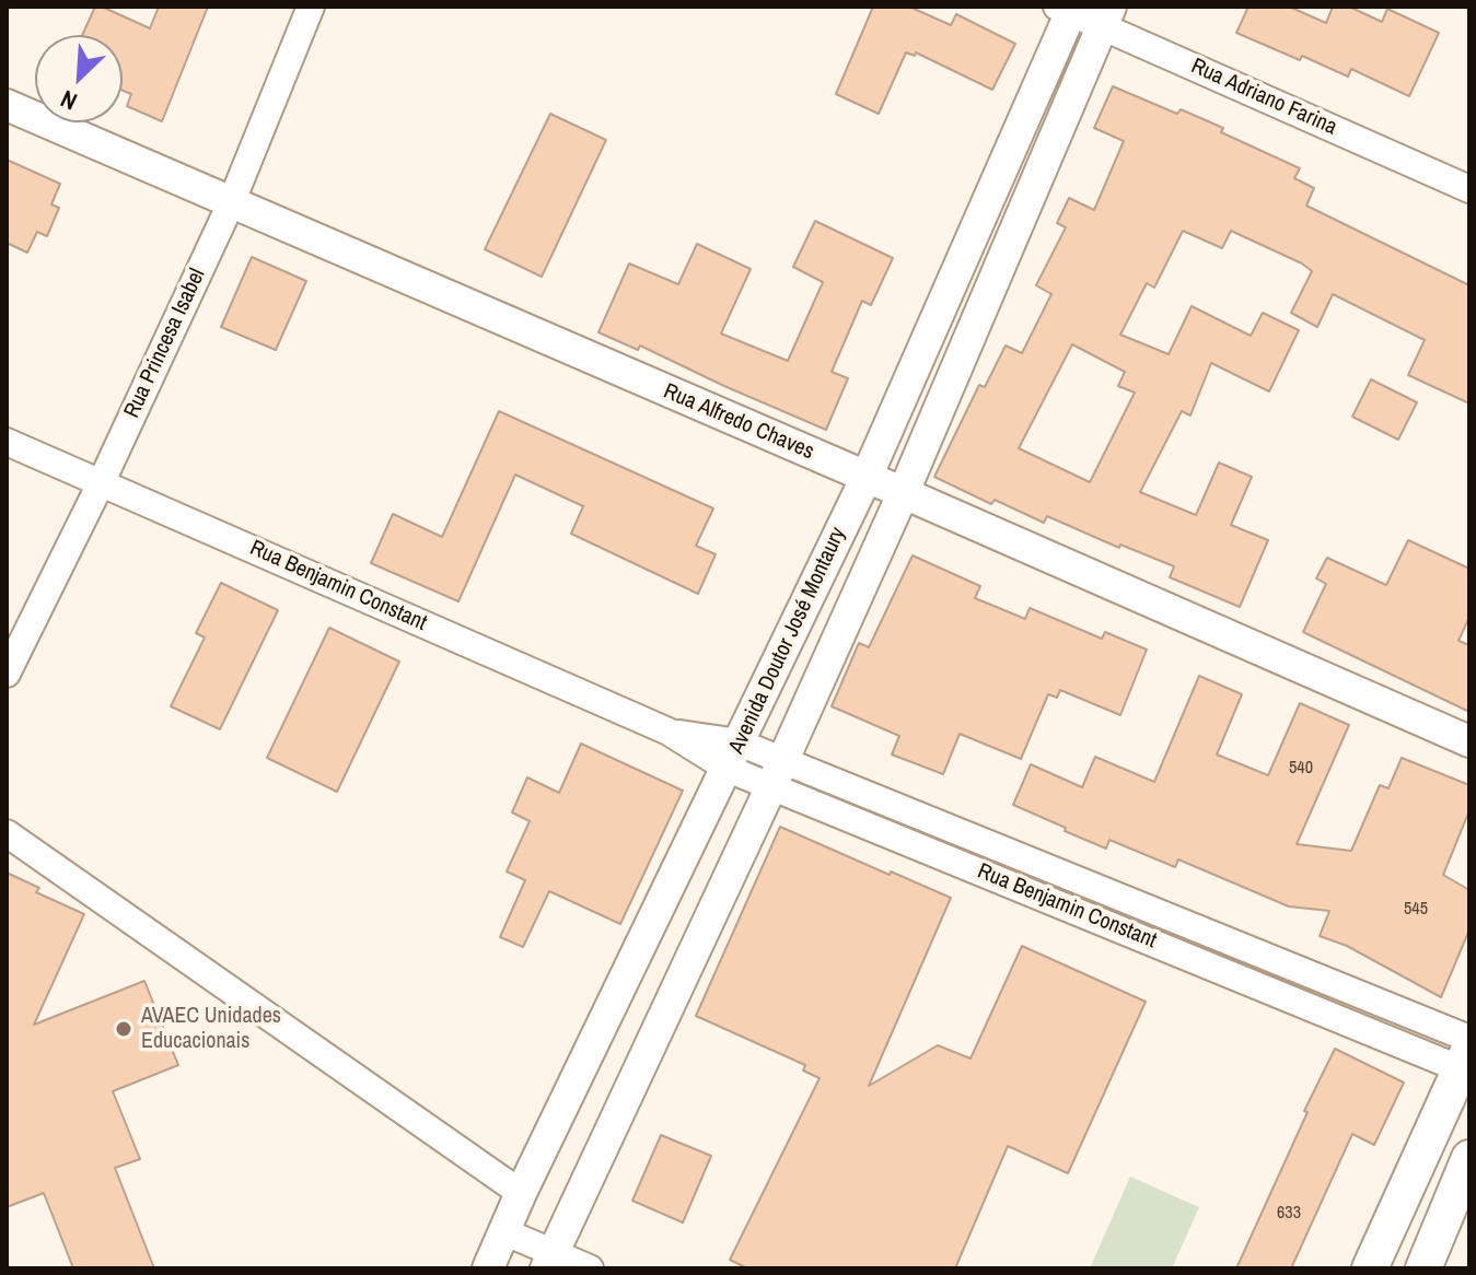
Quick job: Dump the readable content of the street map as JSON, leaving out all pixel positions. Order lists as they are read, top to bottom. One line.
{"streets":{"street":["Rua Adriano Farina","Rua Princesa Isabel","Rua Alfredo Chaves","Rua Benjamin Constant","Avenida Doutor José Montaury"]},"crossings":[["Rua Adriano Farina","Avenida Doutor José Montaury"],["Rua Princesa Isabel","Rua Alfredo Chaves"],["Rua Princesa Isabel","Rua Benjamin Constant"],["Rua Alfredo Chaves","Avenida Doutor José Montaury"],["Rua Benjamin Constant","Avenida Doutor José Montaury"]],"places":["AVAEC Unidades Educacionais"],"house_numbers":["540","545","633"],"north":"bottom left"}
